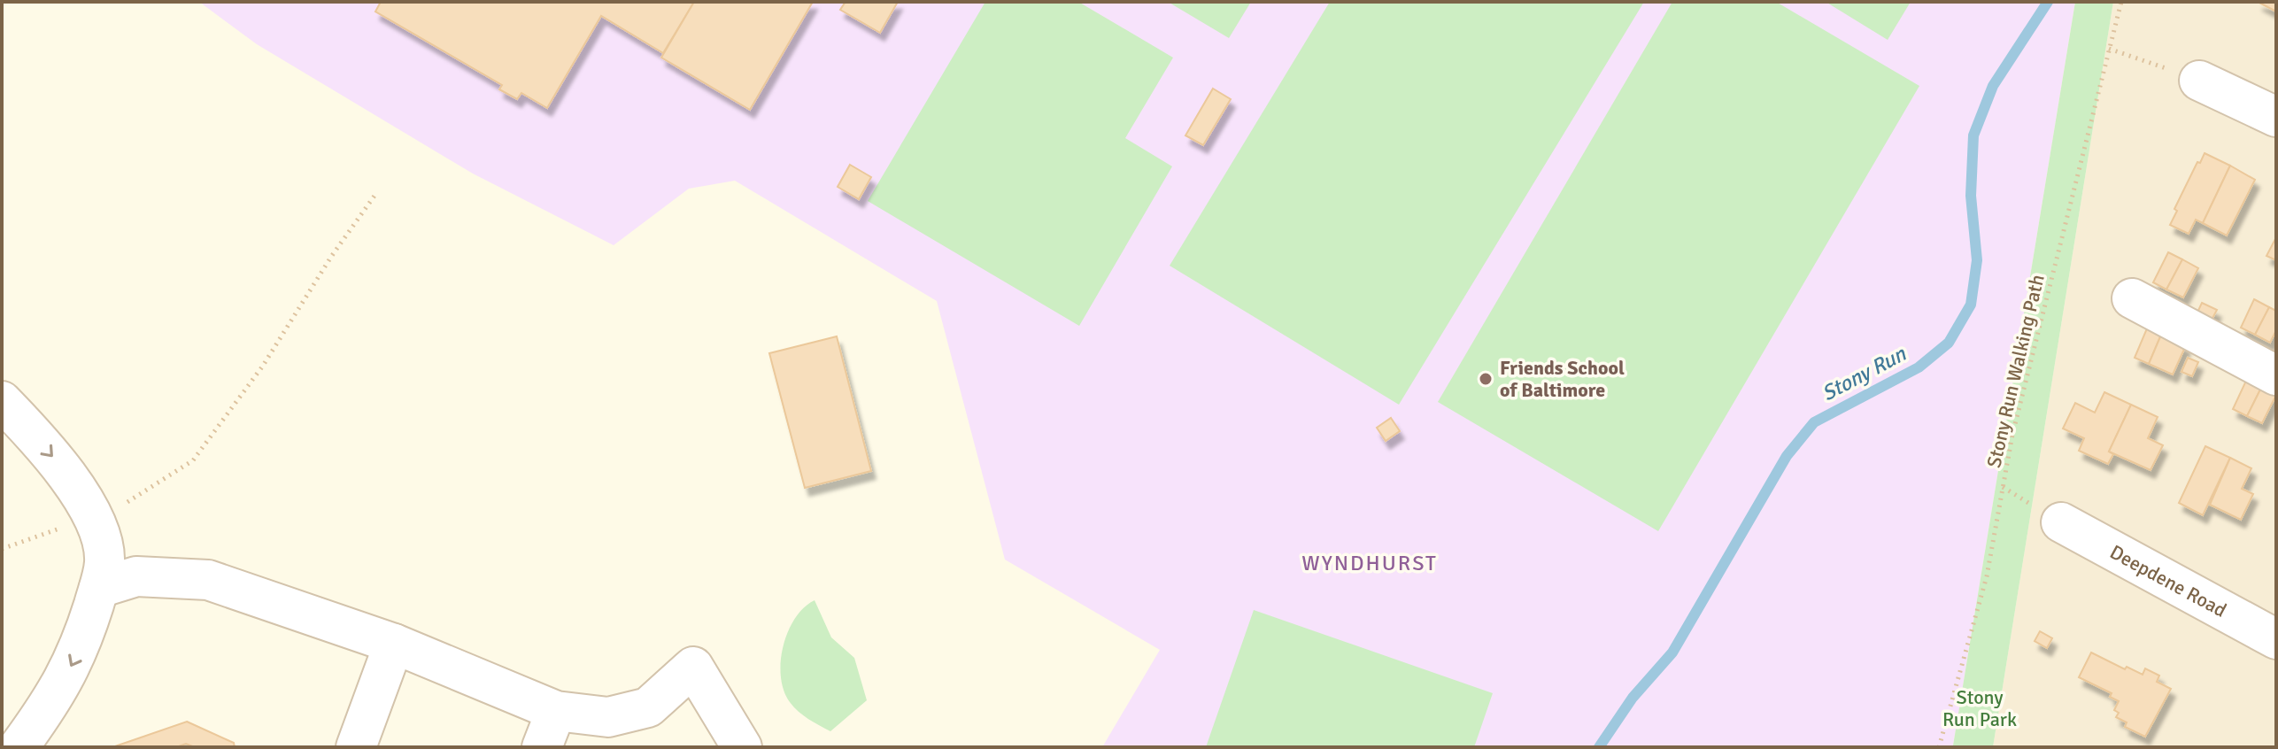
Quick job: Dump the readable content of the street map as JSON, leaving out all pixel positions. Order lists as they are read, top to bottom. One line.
{"streets":{"street":["Deepdene Road"],"path":["Stony Run Walking Path"]},"districts":["WYNDHURST"],"water":["Stony Run"],"parks":["Stony Run Park"],"places":["Friends School of Baltimore"]}
